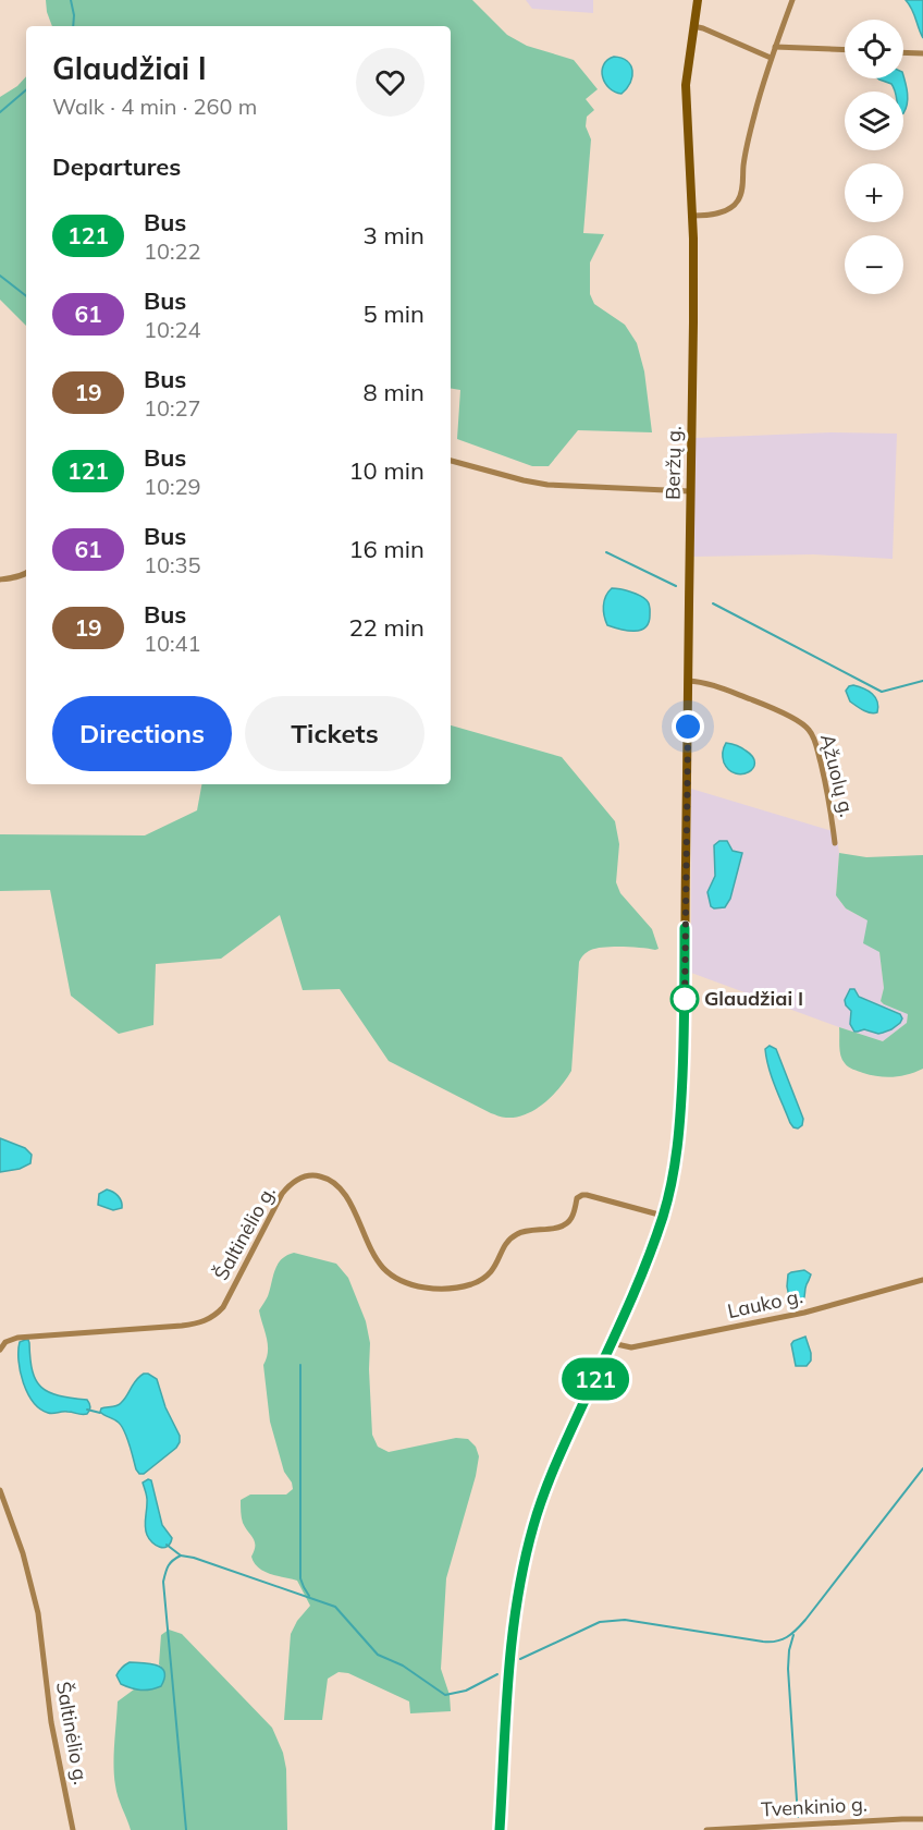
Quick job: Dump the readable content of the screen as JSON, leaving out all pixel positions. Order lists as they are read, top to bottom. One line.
{"streets":{"main road":["Beržų g."],"street":["Ąžuolų g.","Šaltinėlio g.","Lauko g.","Tvenkinio g."]},"crossings":[["Beržų g.","Ąžuolų g."],["Beržų g.","Šaltinėlio g."],["Beržų g.","Lauko g."]],"places":["Glaudžiai I"],"lines":["bus line 121"],"page":{"on_map":"121","map_buttons":["+","−"],"heading":[["Glaudžiai I","Walk · 4 min · 260 m"],"Departures"],"list":[{"mark":"121","name":"Bus","note":"10:22","value":"3 min"},{"mark":"61","name":"Bus","note":"10:24","value":"5 min"},{"mark":"19","name":"Bus","note":"10:27","value":"8 min"},{"mark":"121","name":"Bus","note":"10:29","value":"10 min"},{"mark":"61","name":"Bus","note":"10:35","value":"16 min"},{"mark":"19","name":"Bus","note":"10:41","value":"22 min"}],"buttons":["Directions","Tickets"]}}
